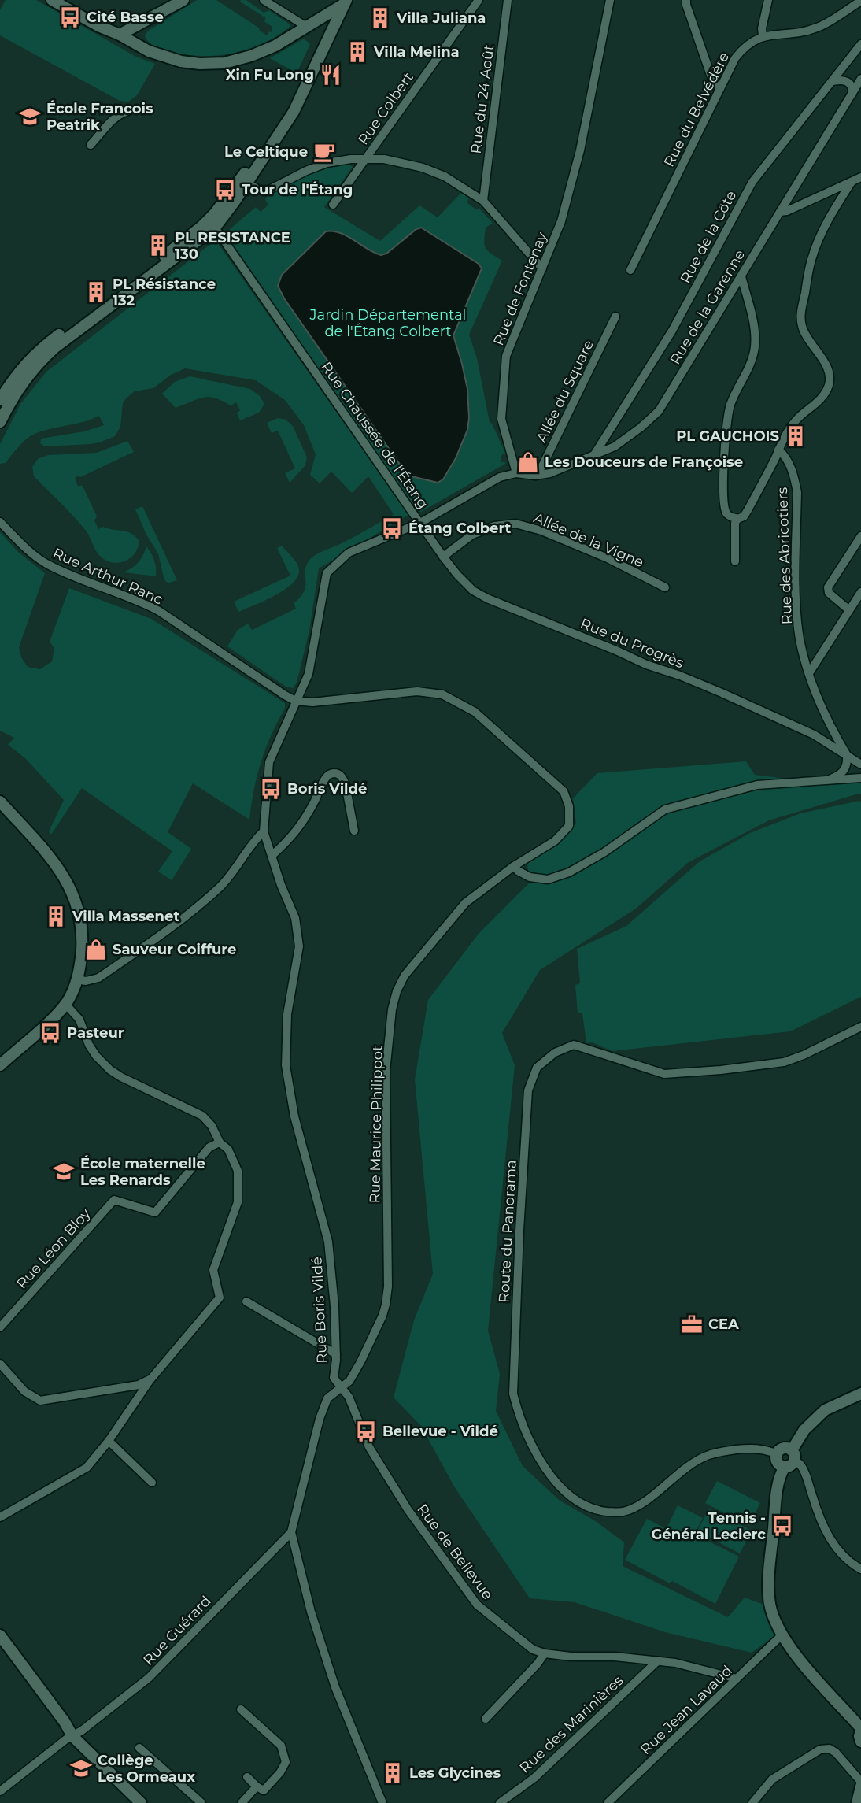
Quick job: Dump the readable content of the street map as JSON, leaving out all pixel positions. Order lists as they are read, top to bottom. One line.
{"streets":{"street":["Rue du 24 Août","Rue Colbert","Rue du Belvédère","Rue de la Côte","Rue de Fontenay","Rue de la Garenne","Allée du Square","Rue Chaussée de l'Étang","Allée de la Vigne","Rue des Abricotiers","Rue Arthur Ranc","Rue du Progrès","Rue Maurice Philippot","Route du Panorama","Rue Léon Bloy","Rue Boris Vildé","Rue de Bellevue","Rue Guérard","Rue Jean Lavaud","Rue des Marinières"]},"crossings":[["Rue de la Côte","Rue de la Garenne"],["Rue de Fontenay","Rue de la Garenne"],["Rue de la Garenne","Allée du Square"],["Rue Chaussée de l'Étang","Rue du Progrès"],["Allée de la Vigne","Rue du Progrès"],["Rue des Abricotiers","Rue du Progrès"],["Rue Arthur Ranc","Rue Maurice Philippot"],["Rue Maurice Philippot","Rue Boris Vildé"],["Rue Maurice Philippot","Rue de Bellevue"],["Rue Boris Vildé","Rue de Bellevue"],["Rue de Bellevue","Rue Jean Lavaud"],["Rue de Bellevue","Rue des Marinières"]],"parks":["Jardin Départemental de l'Étang Colbert"],"places":{"bus stop":["Cité Basse","Tour de l'Étang","Étang Colbert","Boris Vildé","Pasteur","Bellevue - Vildé","Tennis - Général Leclerc"],"building":["Villa Juliana","Villa Melina","PL RESISTANCE 130","PL Résistance 132","PL GAUCHOIS","Villa Massenet","Les Glycines"],"restaurant":["Xin Fu Long"],"school or university":["École Francois Peatrik","École maternelle Les Renards","Collège Les Ormeaux"],"cafe":["Le Celtique"],"shop":["Les Douceurs de Françoise","Sauveur Coiffure"],"office":["CEA"]}}
